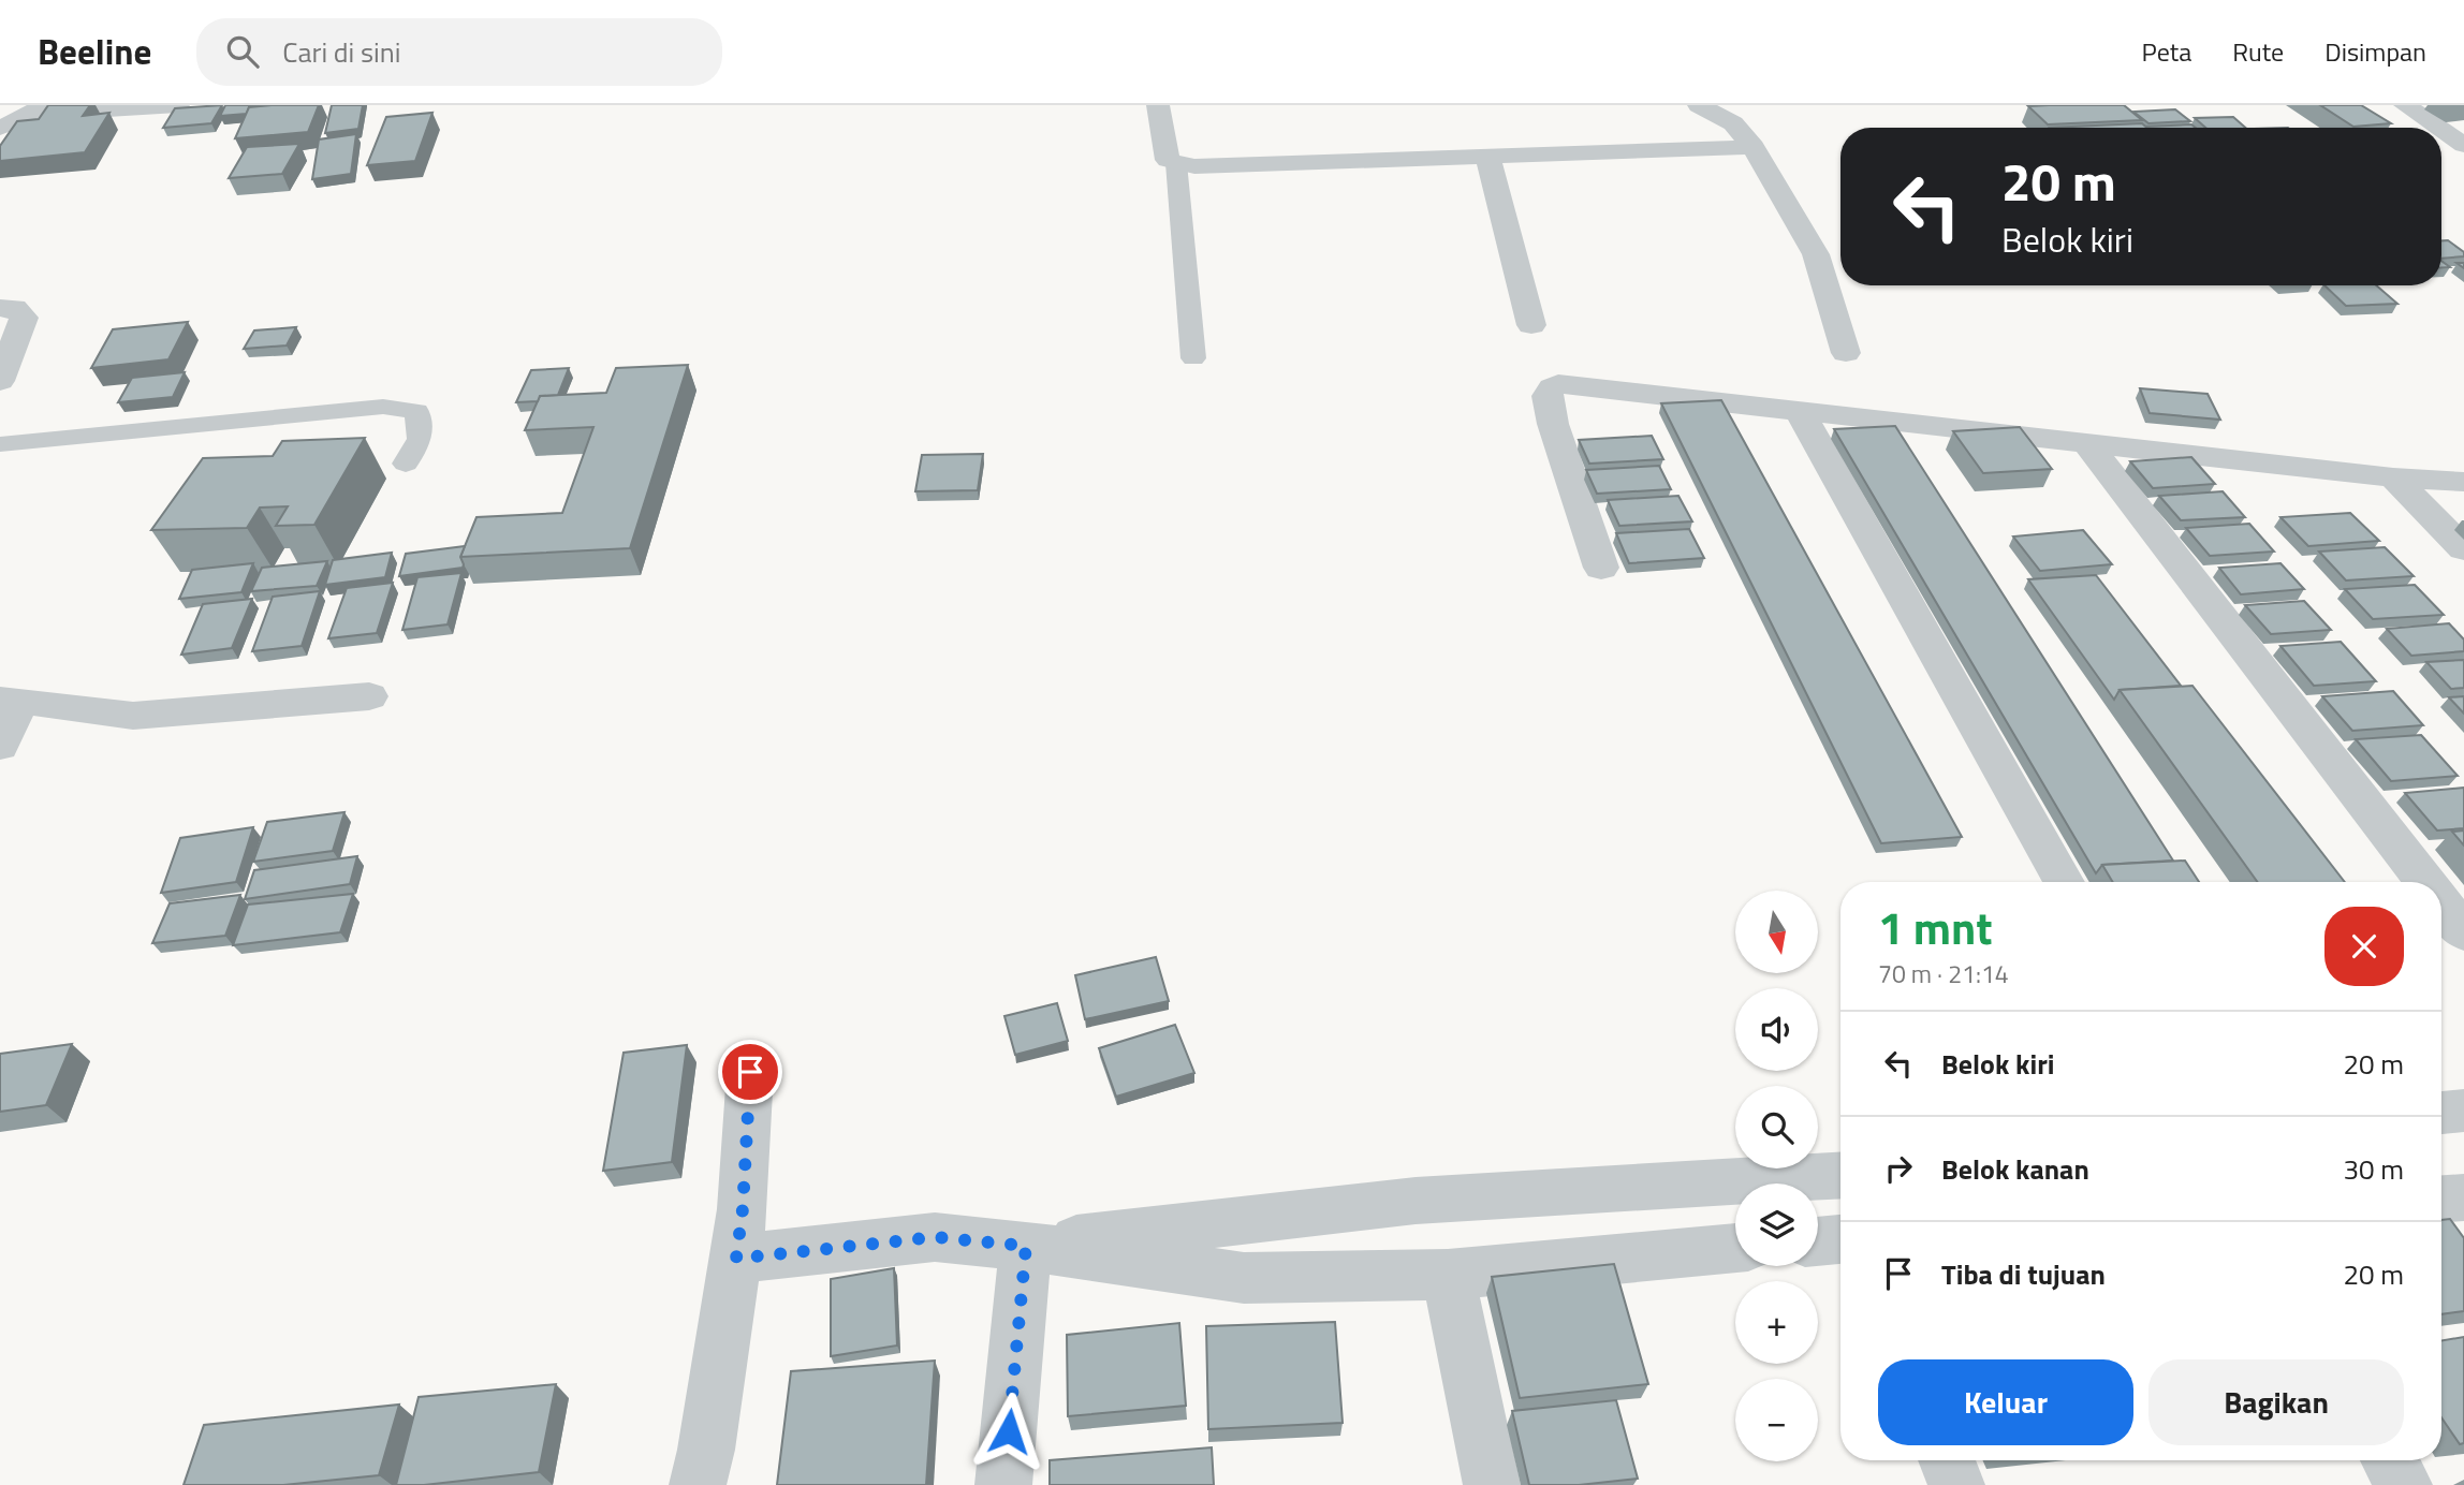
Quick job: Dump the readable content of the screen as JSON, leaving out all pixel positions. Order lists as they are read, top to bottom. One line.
{"north":"bottom","page":{"header":"Beeline","search":"Cari di sini","nav":["Peta","Rute","Disimpan"],"turn":["20 m","Belok kiri"],"heading":["1 mnt","70 m · 21:14"],"map_buttons":["+","−"],"list":[{"name":"Belok kiri","value":"20 m"},{"name":"Belok kanan","value":"30 m"},{"name":"Tiba di tujuan","value":"20 m"}],"buttons":["Keluar","Bagikan"]}}
